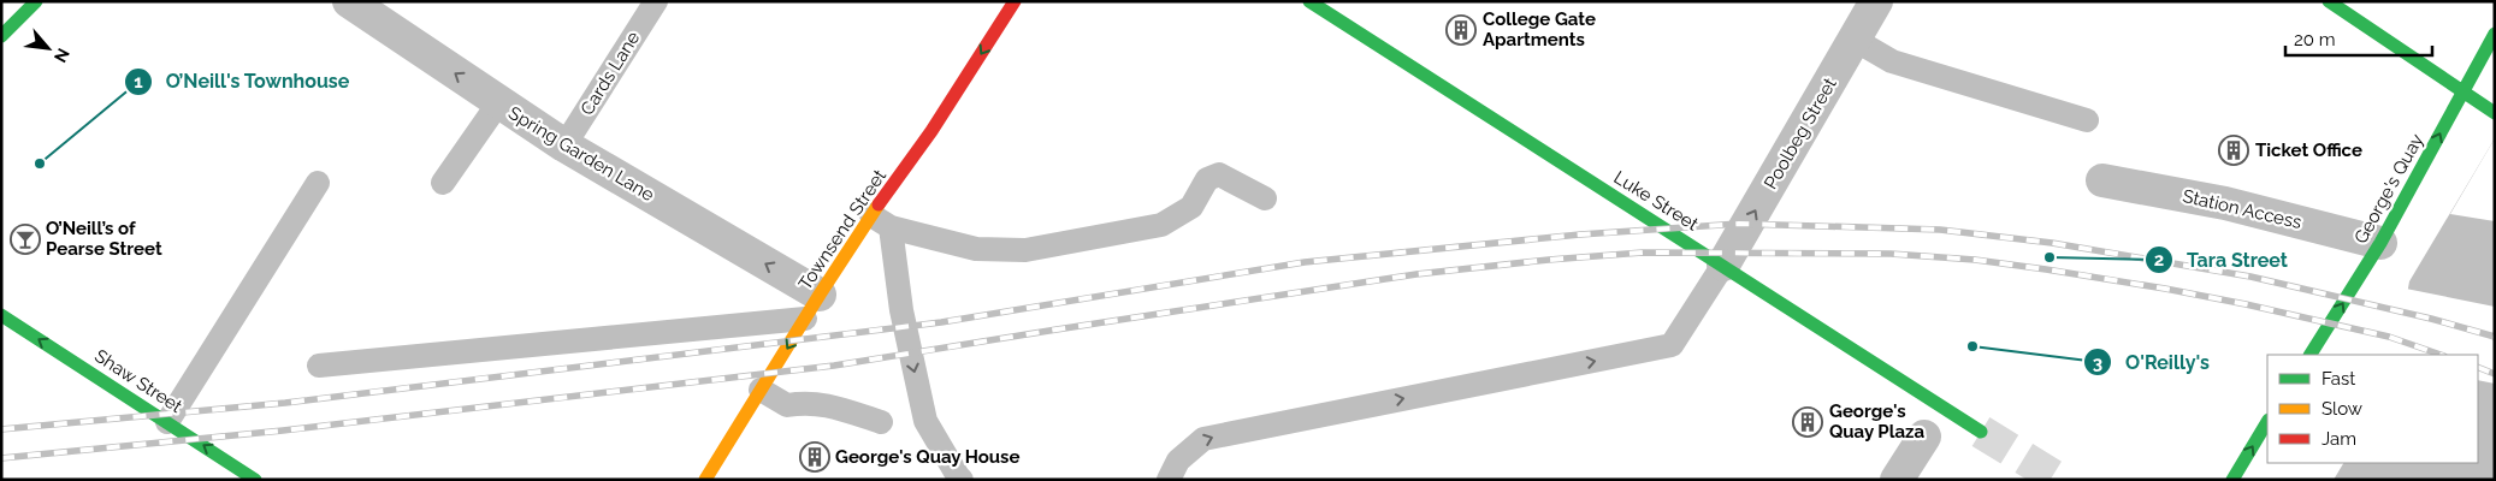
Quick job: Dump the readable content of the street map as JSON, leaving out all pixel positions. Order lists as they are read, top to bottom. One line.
{"streets":{"street":["Poolbeg Street","Spring Garden Lane","George's Quay","Luke Street","Station Access","Townsend Street","Shaw Street"],"lane":["Cards Lane"]},"crossings":[["Cards Lane","Spring Garden Lane"],["Poolbeg Street","Luke Street"],["Spring Garden Lane","Townsend Street"],["George's Quay","Station Access"]],"one_way":["Poolbeg Street","Spring Garden Lane","George's Quay","Townsend Street","Shaw Street"],"places":{"building":["College Gate Apartments","Ticket Office","George's Quay Plaza","George's Quay House"],"other":["O’Neill's Townhouse","Tara Street","O'Reilly's"],"bar":["O’Neill’s of Pearse Street"]},"legend":["Fast","Slow","Jam"],"scale_bar":"20 m","north":"bottom right"}
